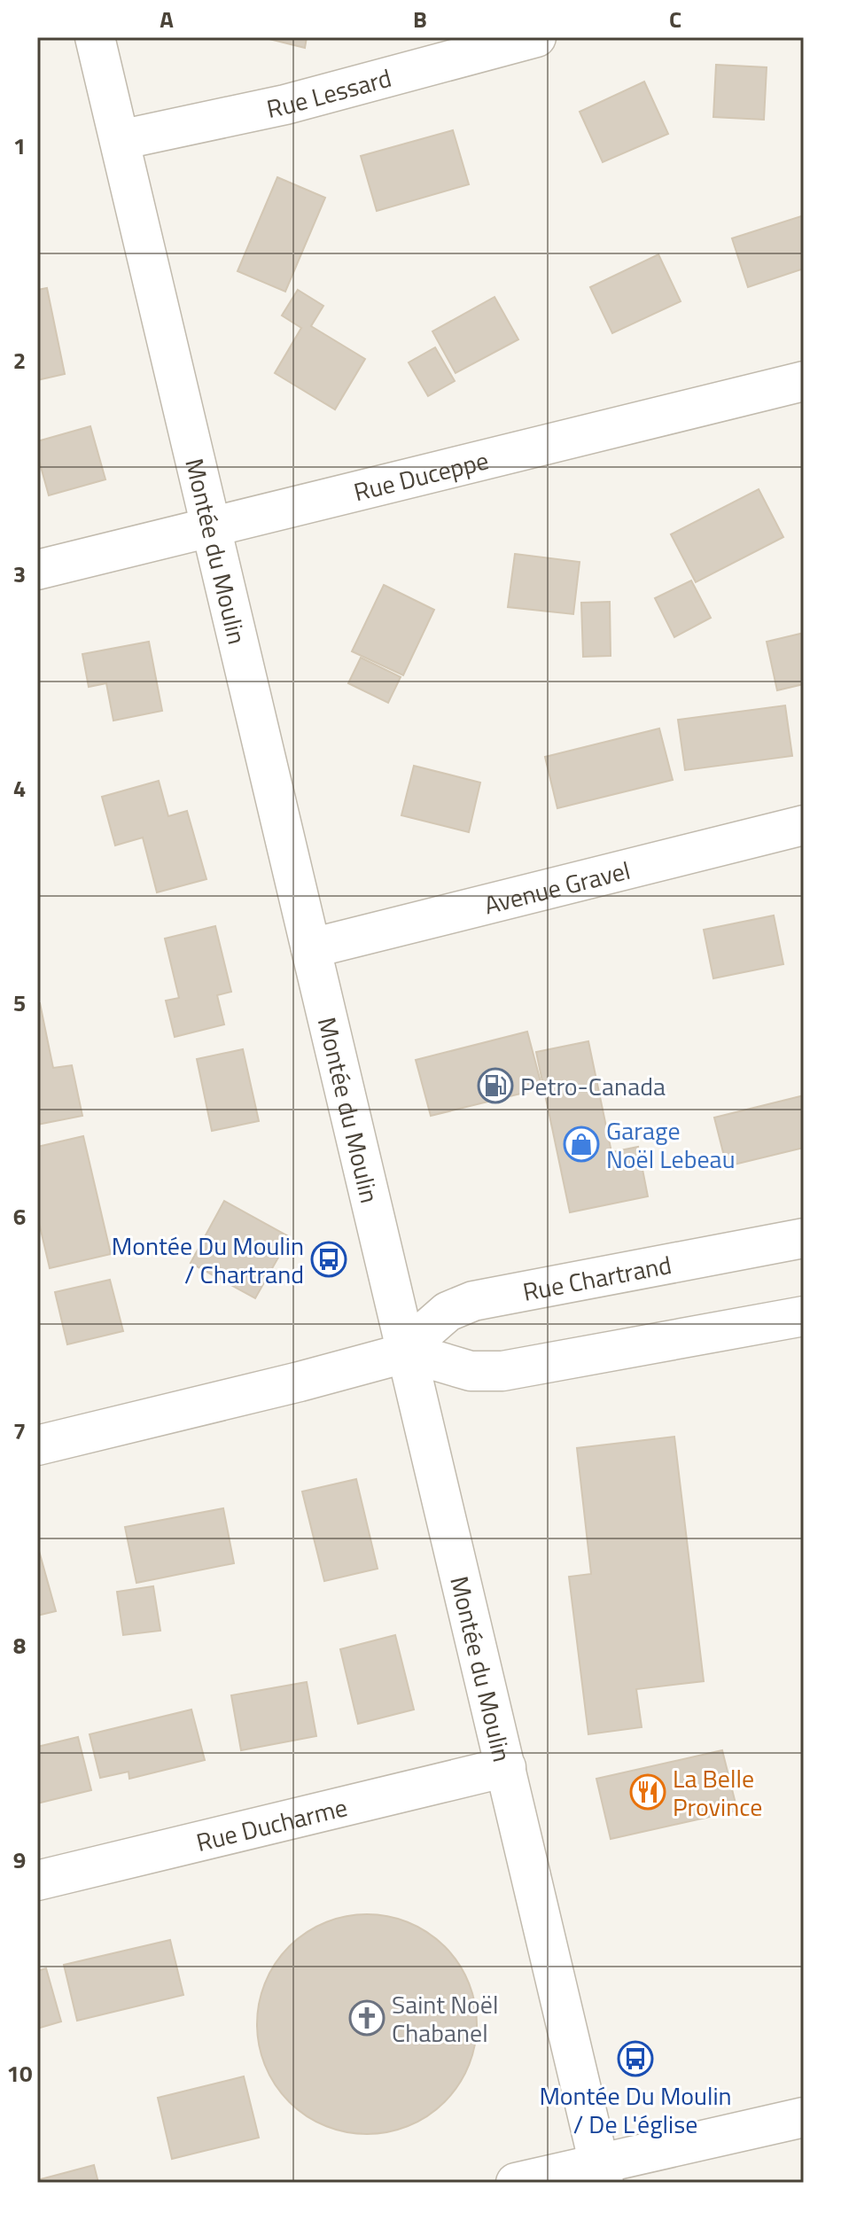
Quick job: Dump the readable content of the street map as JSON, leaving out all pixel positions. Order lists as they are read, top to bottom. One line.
{"streets":{"street":["Rue Lessard","Rue Duceppe","Montée du Moulin","Avenue Gravel","Rue Chartrand","Rue Ducharme"]},"crossings":[["Rue Lessard","Montée du Moulin"],["Rue Duceppe","Montée du Moulin"],["Montée du Moulin","Avenue Gravel"],["Montée du Moulin","Rue Chartrand"],["Montée du Moulin","Rue Ducharme"]],"places":{"fuel station":["Petro-Canada"],"shop":["Garage Noël Lebeau"],"bus stop":["Montée Du Moulin / Chartrand","Montée Du Moulin / De L'église"],"restaurant":["La Belle Province"],"church":["Saint Noël Chabanel"]},"grid":{"columns":["A","B","C"],"rows":["1","2","3","4","5","6","7","8","9","10"]}}
